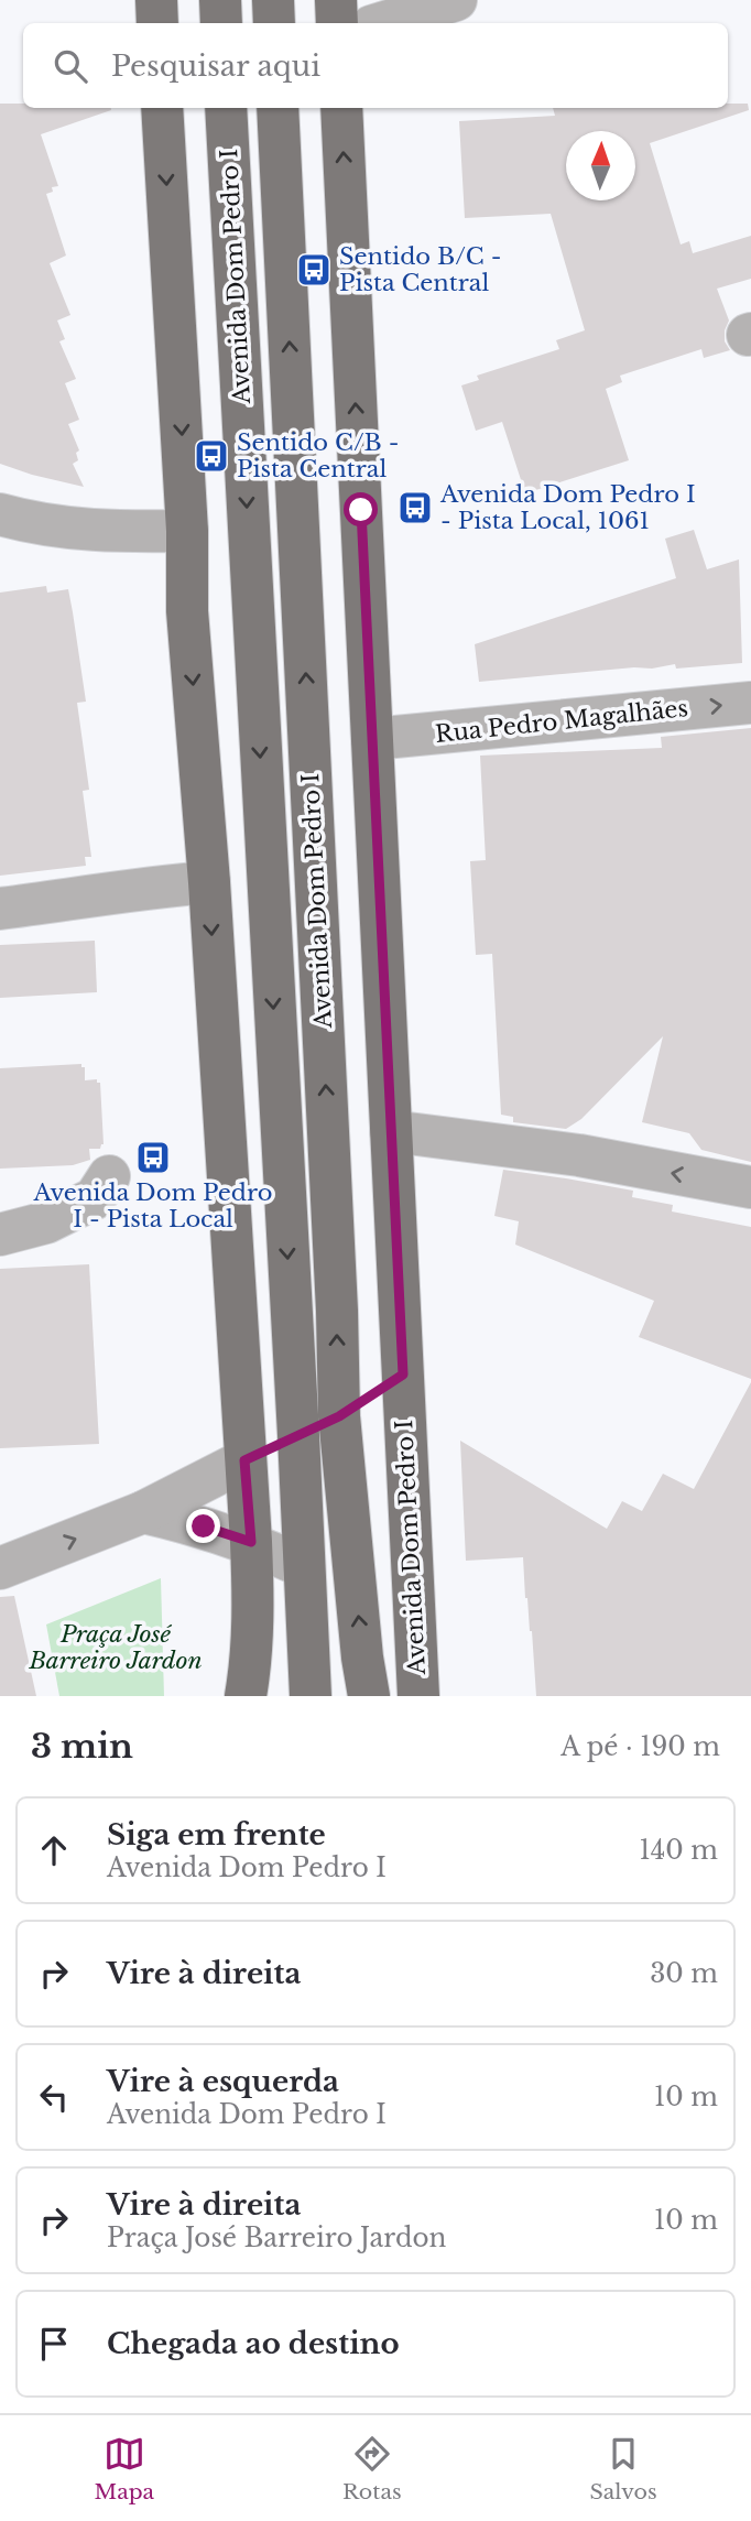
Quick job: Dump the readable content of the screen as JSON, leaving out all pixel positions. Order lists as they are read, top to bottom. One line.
{"streets":{"main road":["Avenida Dom Pedro I"],"street":["Rua Pedro Magalhães"]},"crossings":[["Avenida Dom Pedro I","Rua Pedro Magalhães"]],"one_way":["Rua Pedro Magalhães"],"parks":["Praça José Barreiro Jardon"],"places":{"bus stop":["Sentido B/C - Pista Central","Sentido C/B - Pista Central","Avenida Dom Pedro I - Pista Local, 1061","Avenida Dom Pedro I - Pista Local"]},"north":"top","page":{"search":"Pesquisar aqui","heading":["3 min","A pé · 190 m"],"list":[["Siga em frente","Avenida Dom Pedro I","140 m"],["Vire à direita","30 m"],["Vire à esquerda","Avenida Dom Pedro I","10 m"],["Vire à direita","Praça José Barreiro Jardon","10 m"],"Chegada ao destino"],"nav":["Mapa","Rotas","Salvos"]}}
